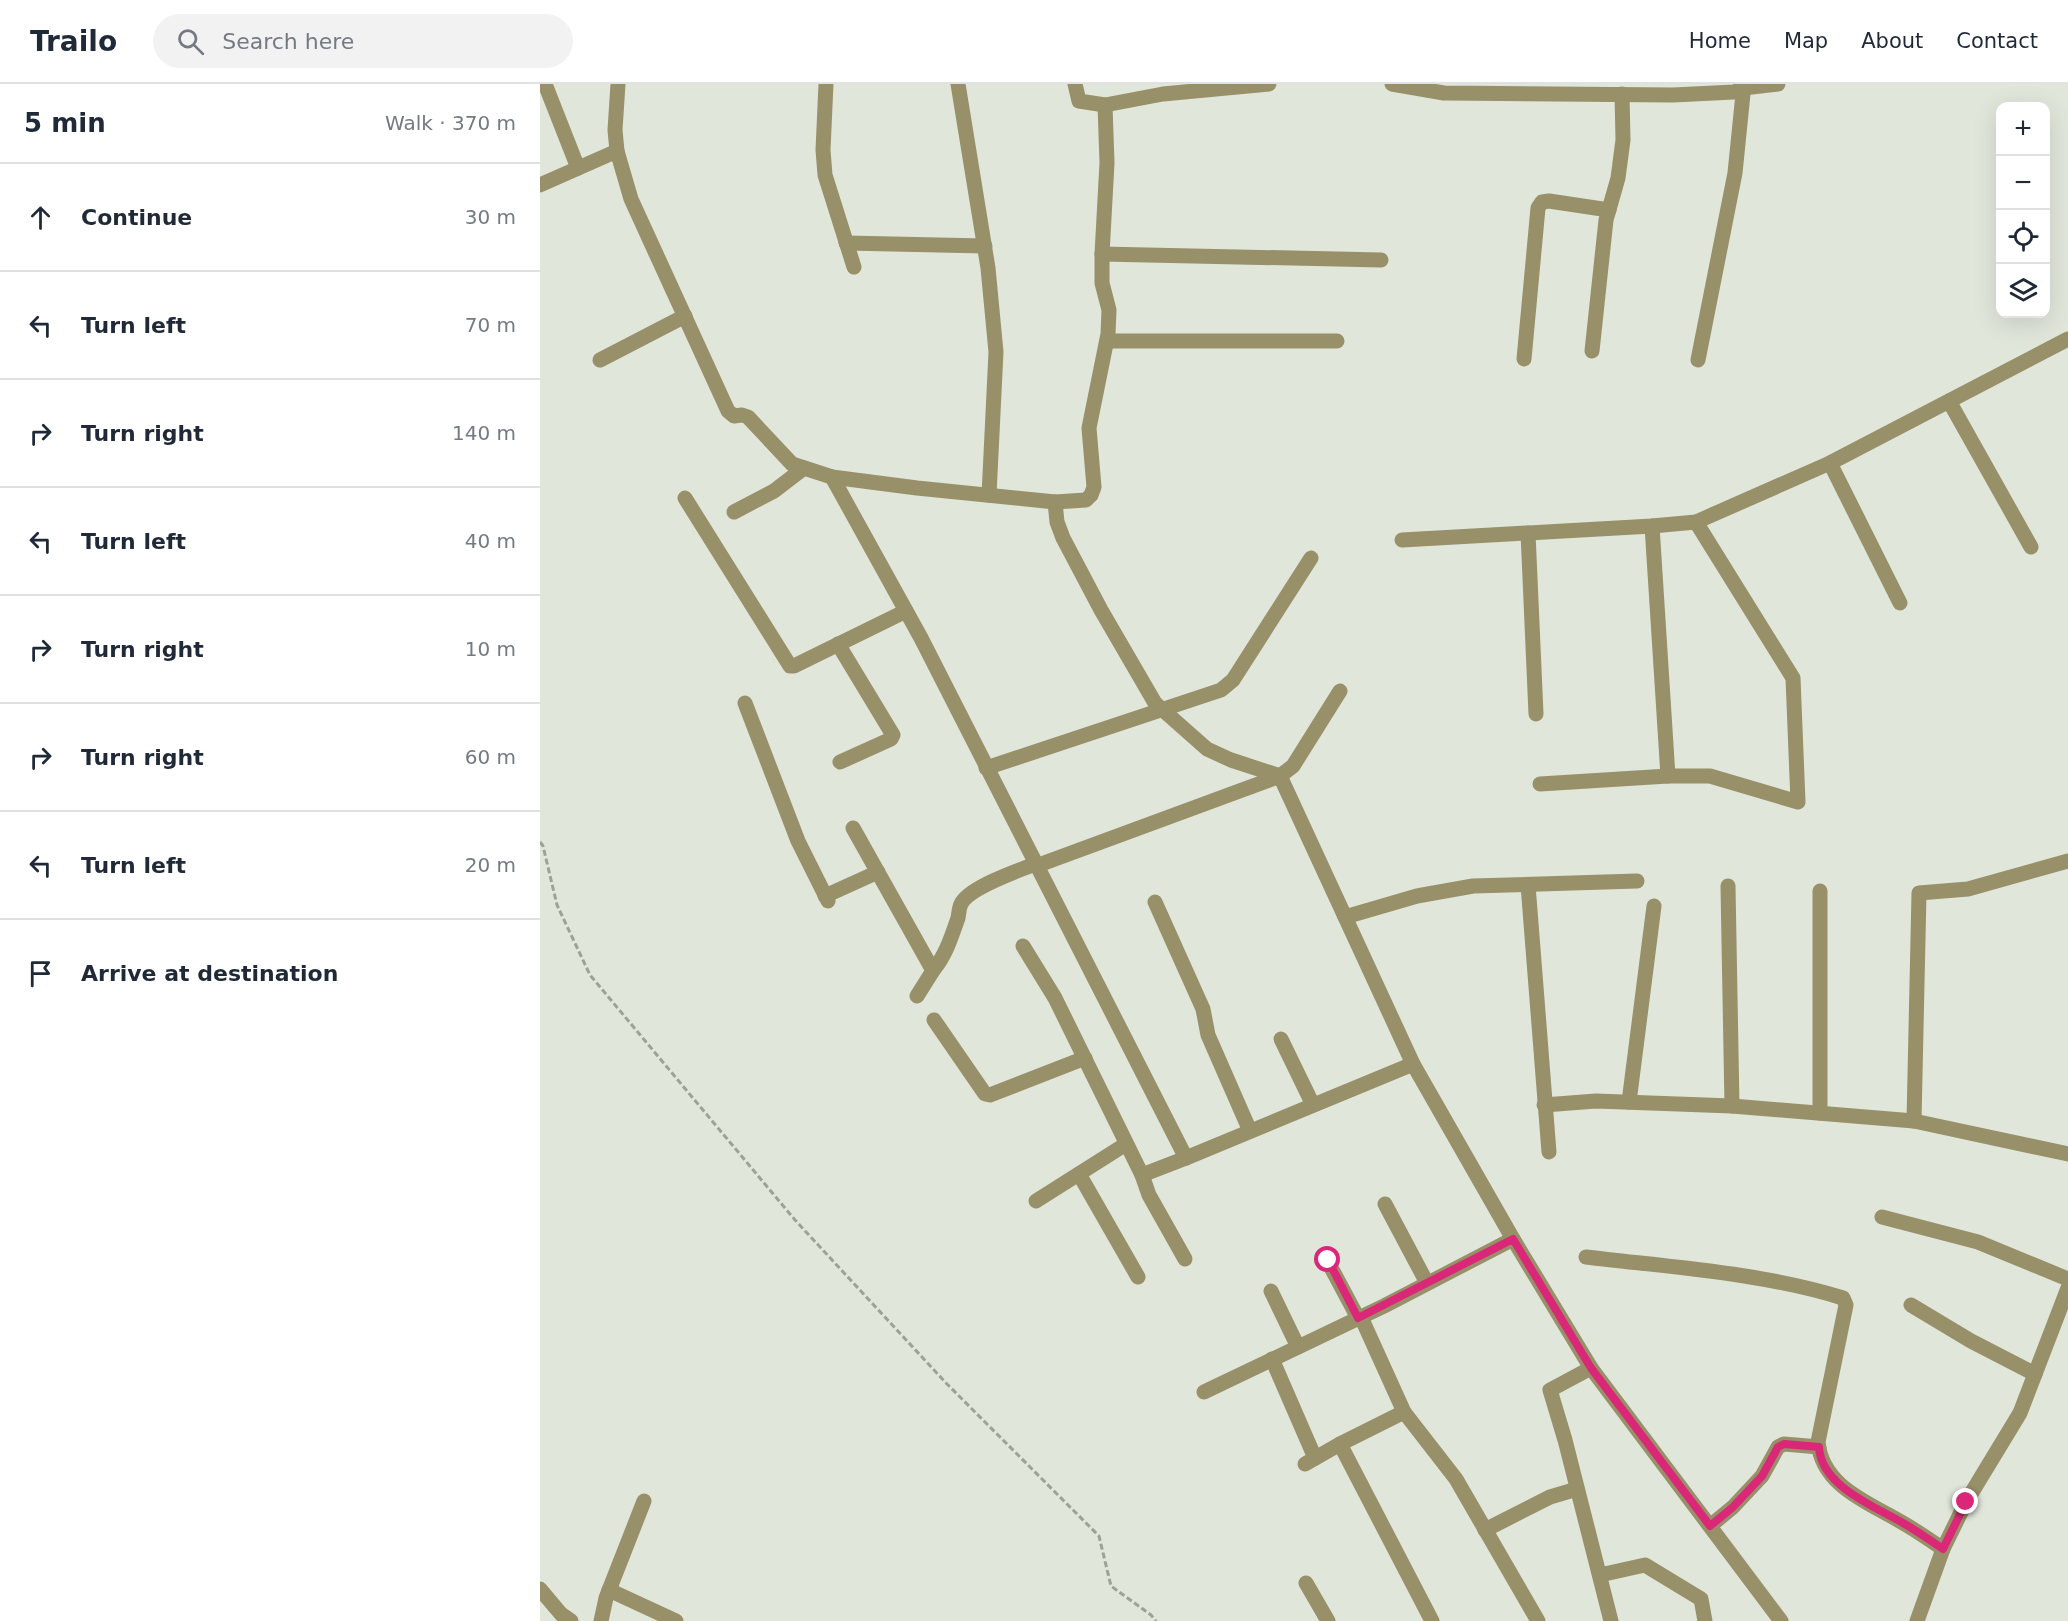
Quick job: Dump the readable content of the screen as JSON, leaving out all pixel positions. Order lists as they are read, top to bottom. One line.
{"page":{"header":"Trailo","search":"Search here","nav":["Home","Map","About","Contact"],"heading":["5 min","Walk · 370 m"],"map_buttons":["+","−"],"list":[["Continue","30 m"],["Turn left","70 m"],["Turn right","140 m"],["Turn left","40 m"],["Turn right","10 m"],["Turn right","60 m"],["Turn left","20 m"],"Arrive at destination"]}}
